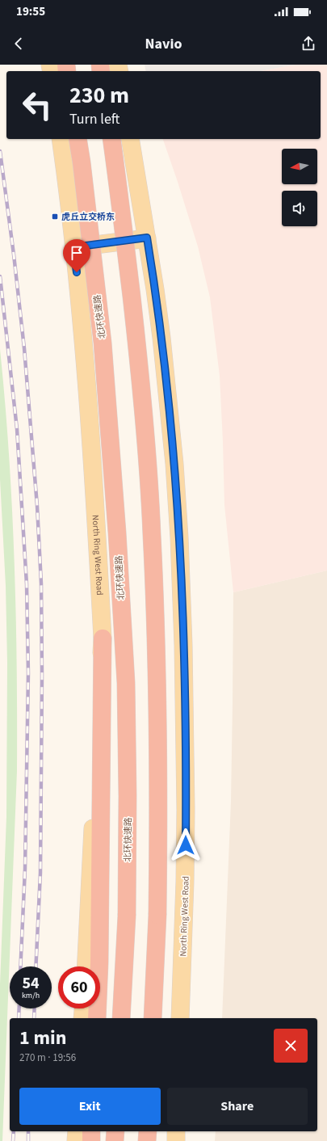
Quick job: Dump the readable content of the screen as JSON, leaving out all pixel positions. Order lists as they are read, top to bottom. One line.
{"streets":{"highway":["北环快速路"],"main road":["North Ring West Road"]},"places":{"transit":["虎丘立交桥东"]},"north":"left","page":{"status":"19:55","header":"Navio","turn":["230 m","Turn left"],"speed":"54 km/h","limit":"60","heading":["1 min","270 m · 19:56"],"buttons":["Exit","Share"]}}
